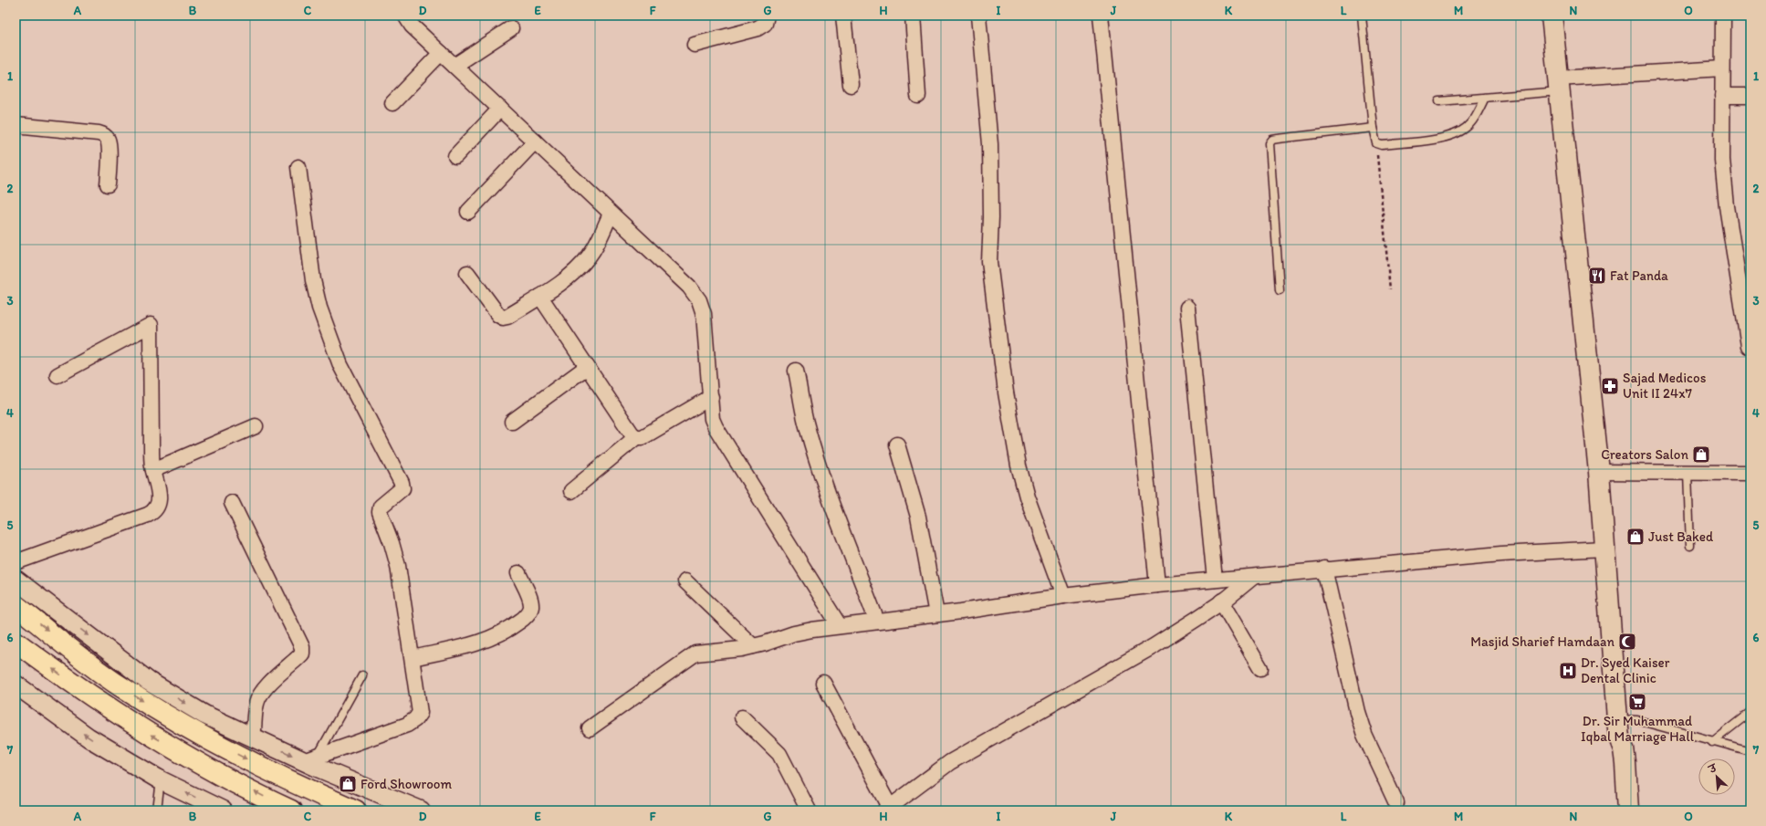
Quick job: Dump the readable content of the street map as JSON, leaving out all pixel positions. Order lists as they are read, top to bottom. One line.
{"places":{"restaurant":["Fat Panda"],"pharmacy":["Sajad Medicos Unit II 24x7"],"shop":["Creators Salon","Just Baked","Ford Showroom"],"mosque":["Masjid Sharief Hamdaan"],"hospital":["Dr. Syed Kaiser Dental Clinic"],"supermarket":["Dr. Sir Muhammad Iqbal Marriage Hall"]},"north":"top left","grid":{"columns":["A","B","C","D","E","F","G","H","I","J","K","L","M","N","O"],"rows":["1","2","3","4","5","6","7"]}}
